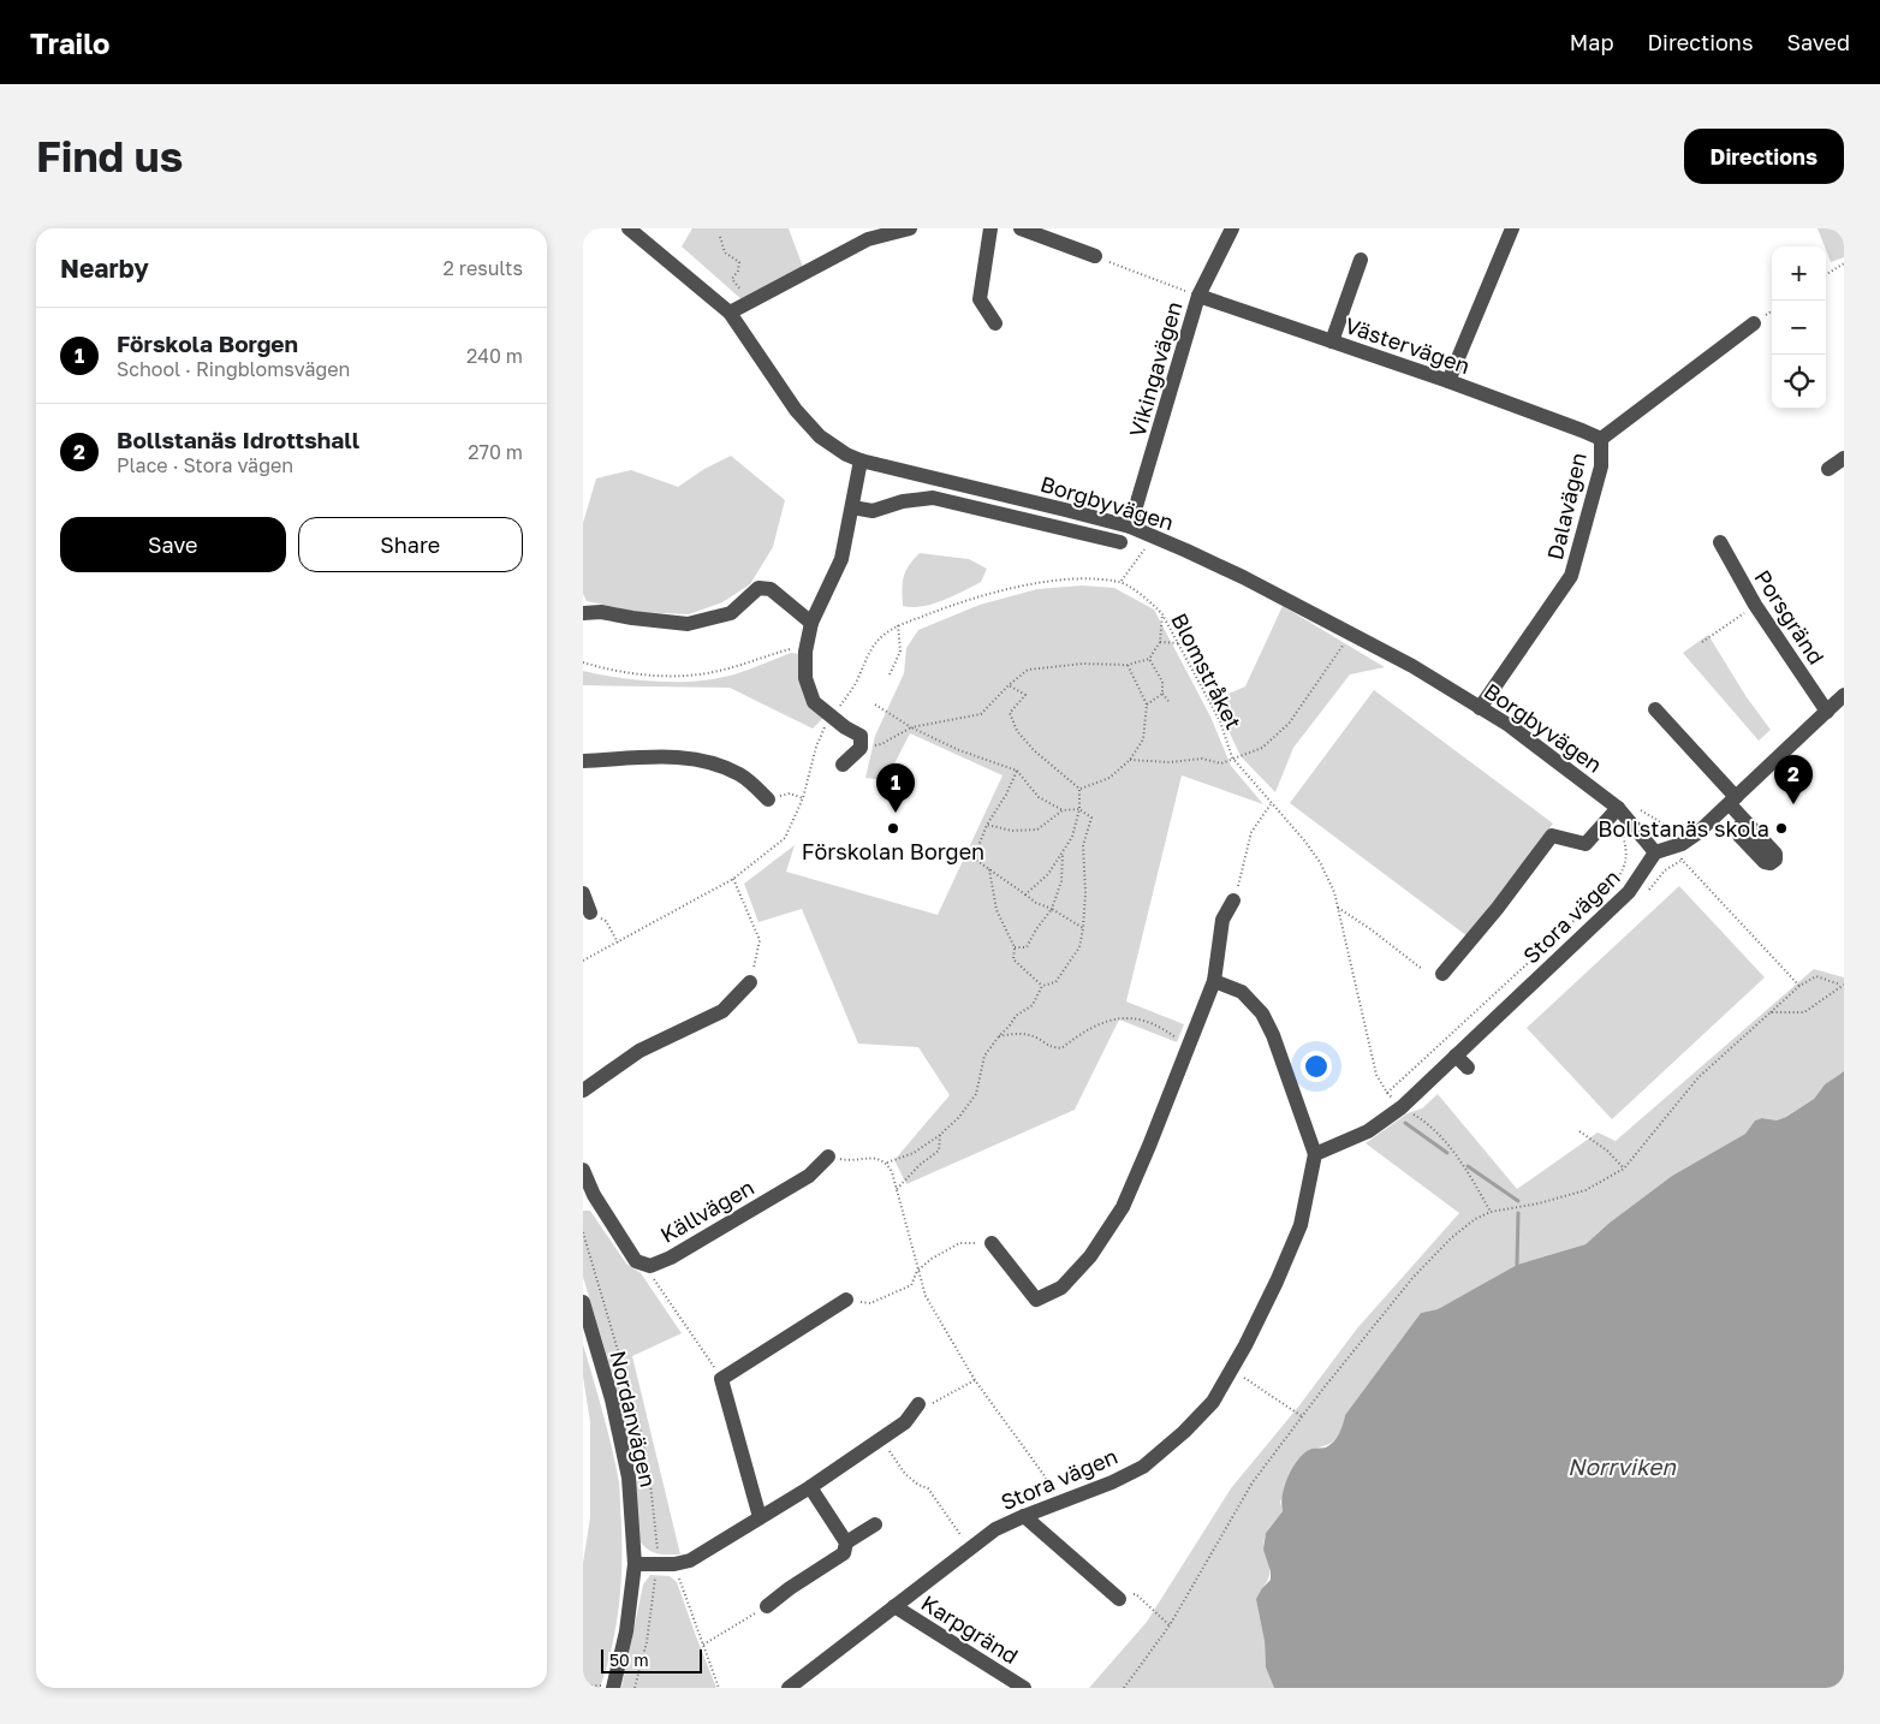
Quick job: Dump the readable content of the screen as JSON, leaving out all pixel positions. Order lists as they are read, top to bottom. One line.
{"streets":{"street":["Västervägen","Vikingavägen","Borgbyvägen","Dalavägen","Porsgränd","Stora vägen","Källvägen","Nordanvägen","Karpgränd"],"path":["Blomstråket"]},"crossings":[["Västervägen","Vikingavägen"],["Västervägen","Dalavägen"],["Vikingavägen","Borgbyvägen"],["Borgbyvägen","Dalavägen"],["Borgbyvägen","Blomstråket"],["Borgbyvägen","Stora vägen"],["Stora vägen","Karpgränd"]],"water":["Norrviken"],"places":["Förskolan Borgen","Bollstanäs skola"],"scale_bar":"50 m","page":{"header":"Trailo","nav":["Map","Directions","Saved"],"buttons":["Directions",["Save","Share"]],"title":"Find us","heading":["Nearby","2 results"],"map_buttons":["+","−"],"list":[{"mark":"1","name":"Förskola Borgen","note":"School · Ringblomsvägen","value":"240 m"},{"mark":"2","name":"Bollstanäs Idrottshall","note":"Place · Stora vägen","value":"270 m"}],"pins":["2","1"],"scale":"50 m"}}
